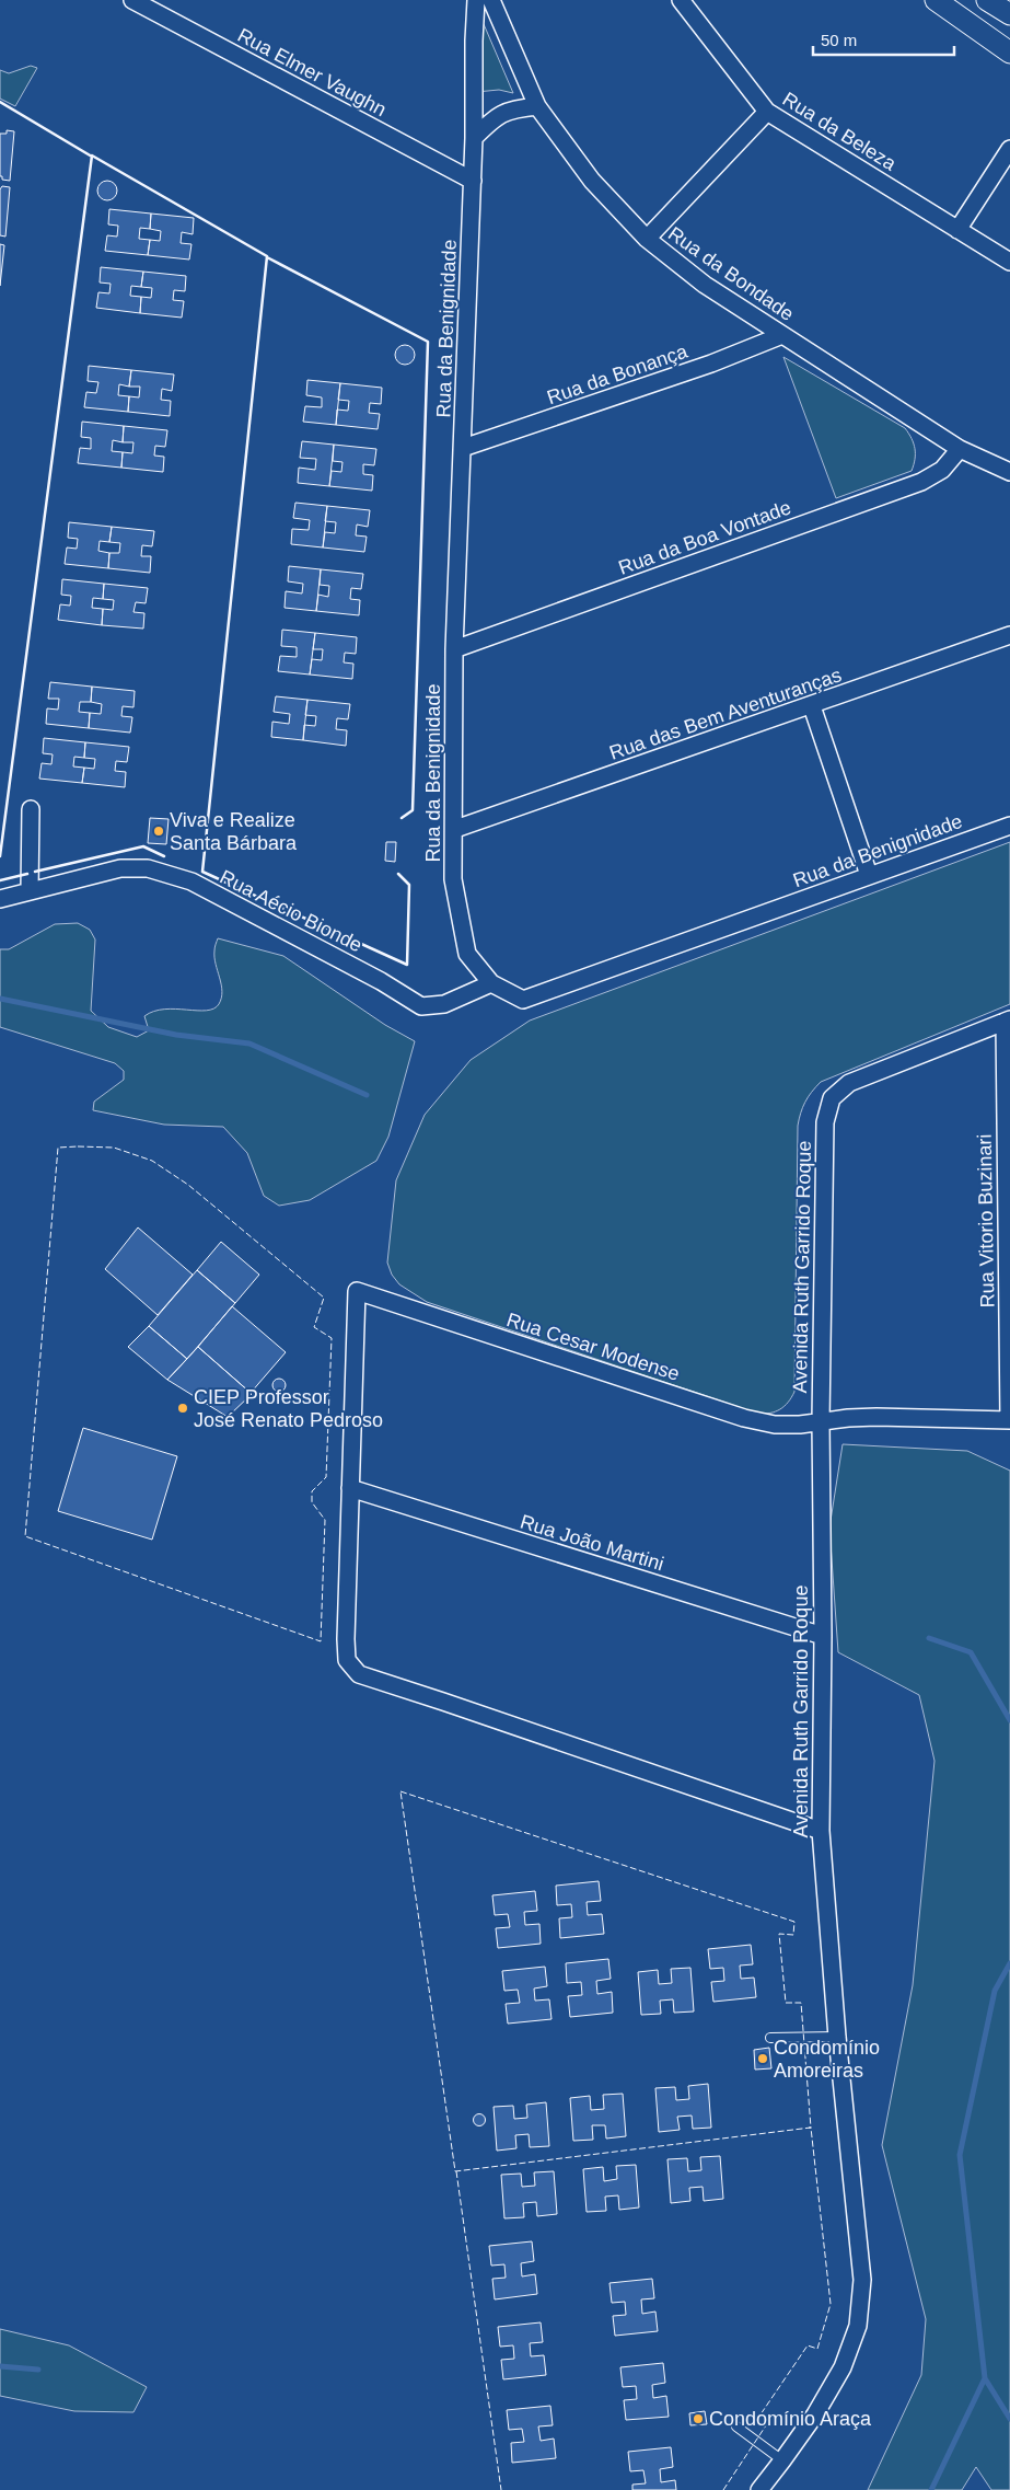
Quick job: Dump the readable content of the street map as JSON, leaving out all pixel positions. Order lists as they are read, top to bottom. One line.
{"streets":{"street":["Rua Elmer Vaughn","Rua da Beleza","Rua da Bondade","Rua da Benignidade","Rua da Bonança","Rua da Boa Vontade","Rua das Bem Aventuranças","Rua Aécio Bionde","Rua Vitorio Buzinari","Avenida Ruth Garrido Roque","Rua Cesar Modense","Rua João Martini"]},"crossings":[["Rua Elmer Vaughn","Rua da Benignidade"],["Rua da Bondade","Rua da Bonança"],["Rua da Bondade","Rua da Boa Vontade"],["Rua da Benignidade","Rua da Bonança"],["Rua da Benignidade","Rua da Boa Vontade"],["Rua da Benignidade","Rua das Bem Aventuranças"],["Rua da Benignidade","Rua Aécio Bionde"],["Rua Vitorio Buzinari","Avenida Ruth Garrido Roque"],["Rua Vitorio Buzinari","Rua Cesar Modense"],["Avenida Ruth Garrido Roque","Rua Cesar Modense"],["Avenida Ruth Garrido Roque","Rua João Martini"],["Rua Cesar Modense","Rua João Martini"]],"places":["Viva e Realize Santa Bárbara","CIEP Professor José Renato Pedroso","Condomínio Amoreiras","Condomínio Araça"],"scale_bar":"50 m"}
